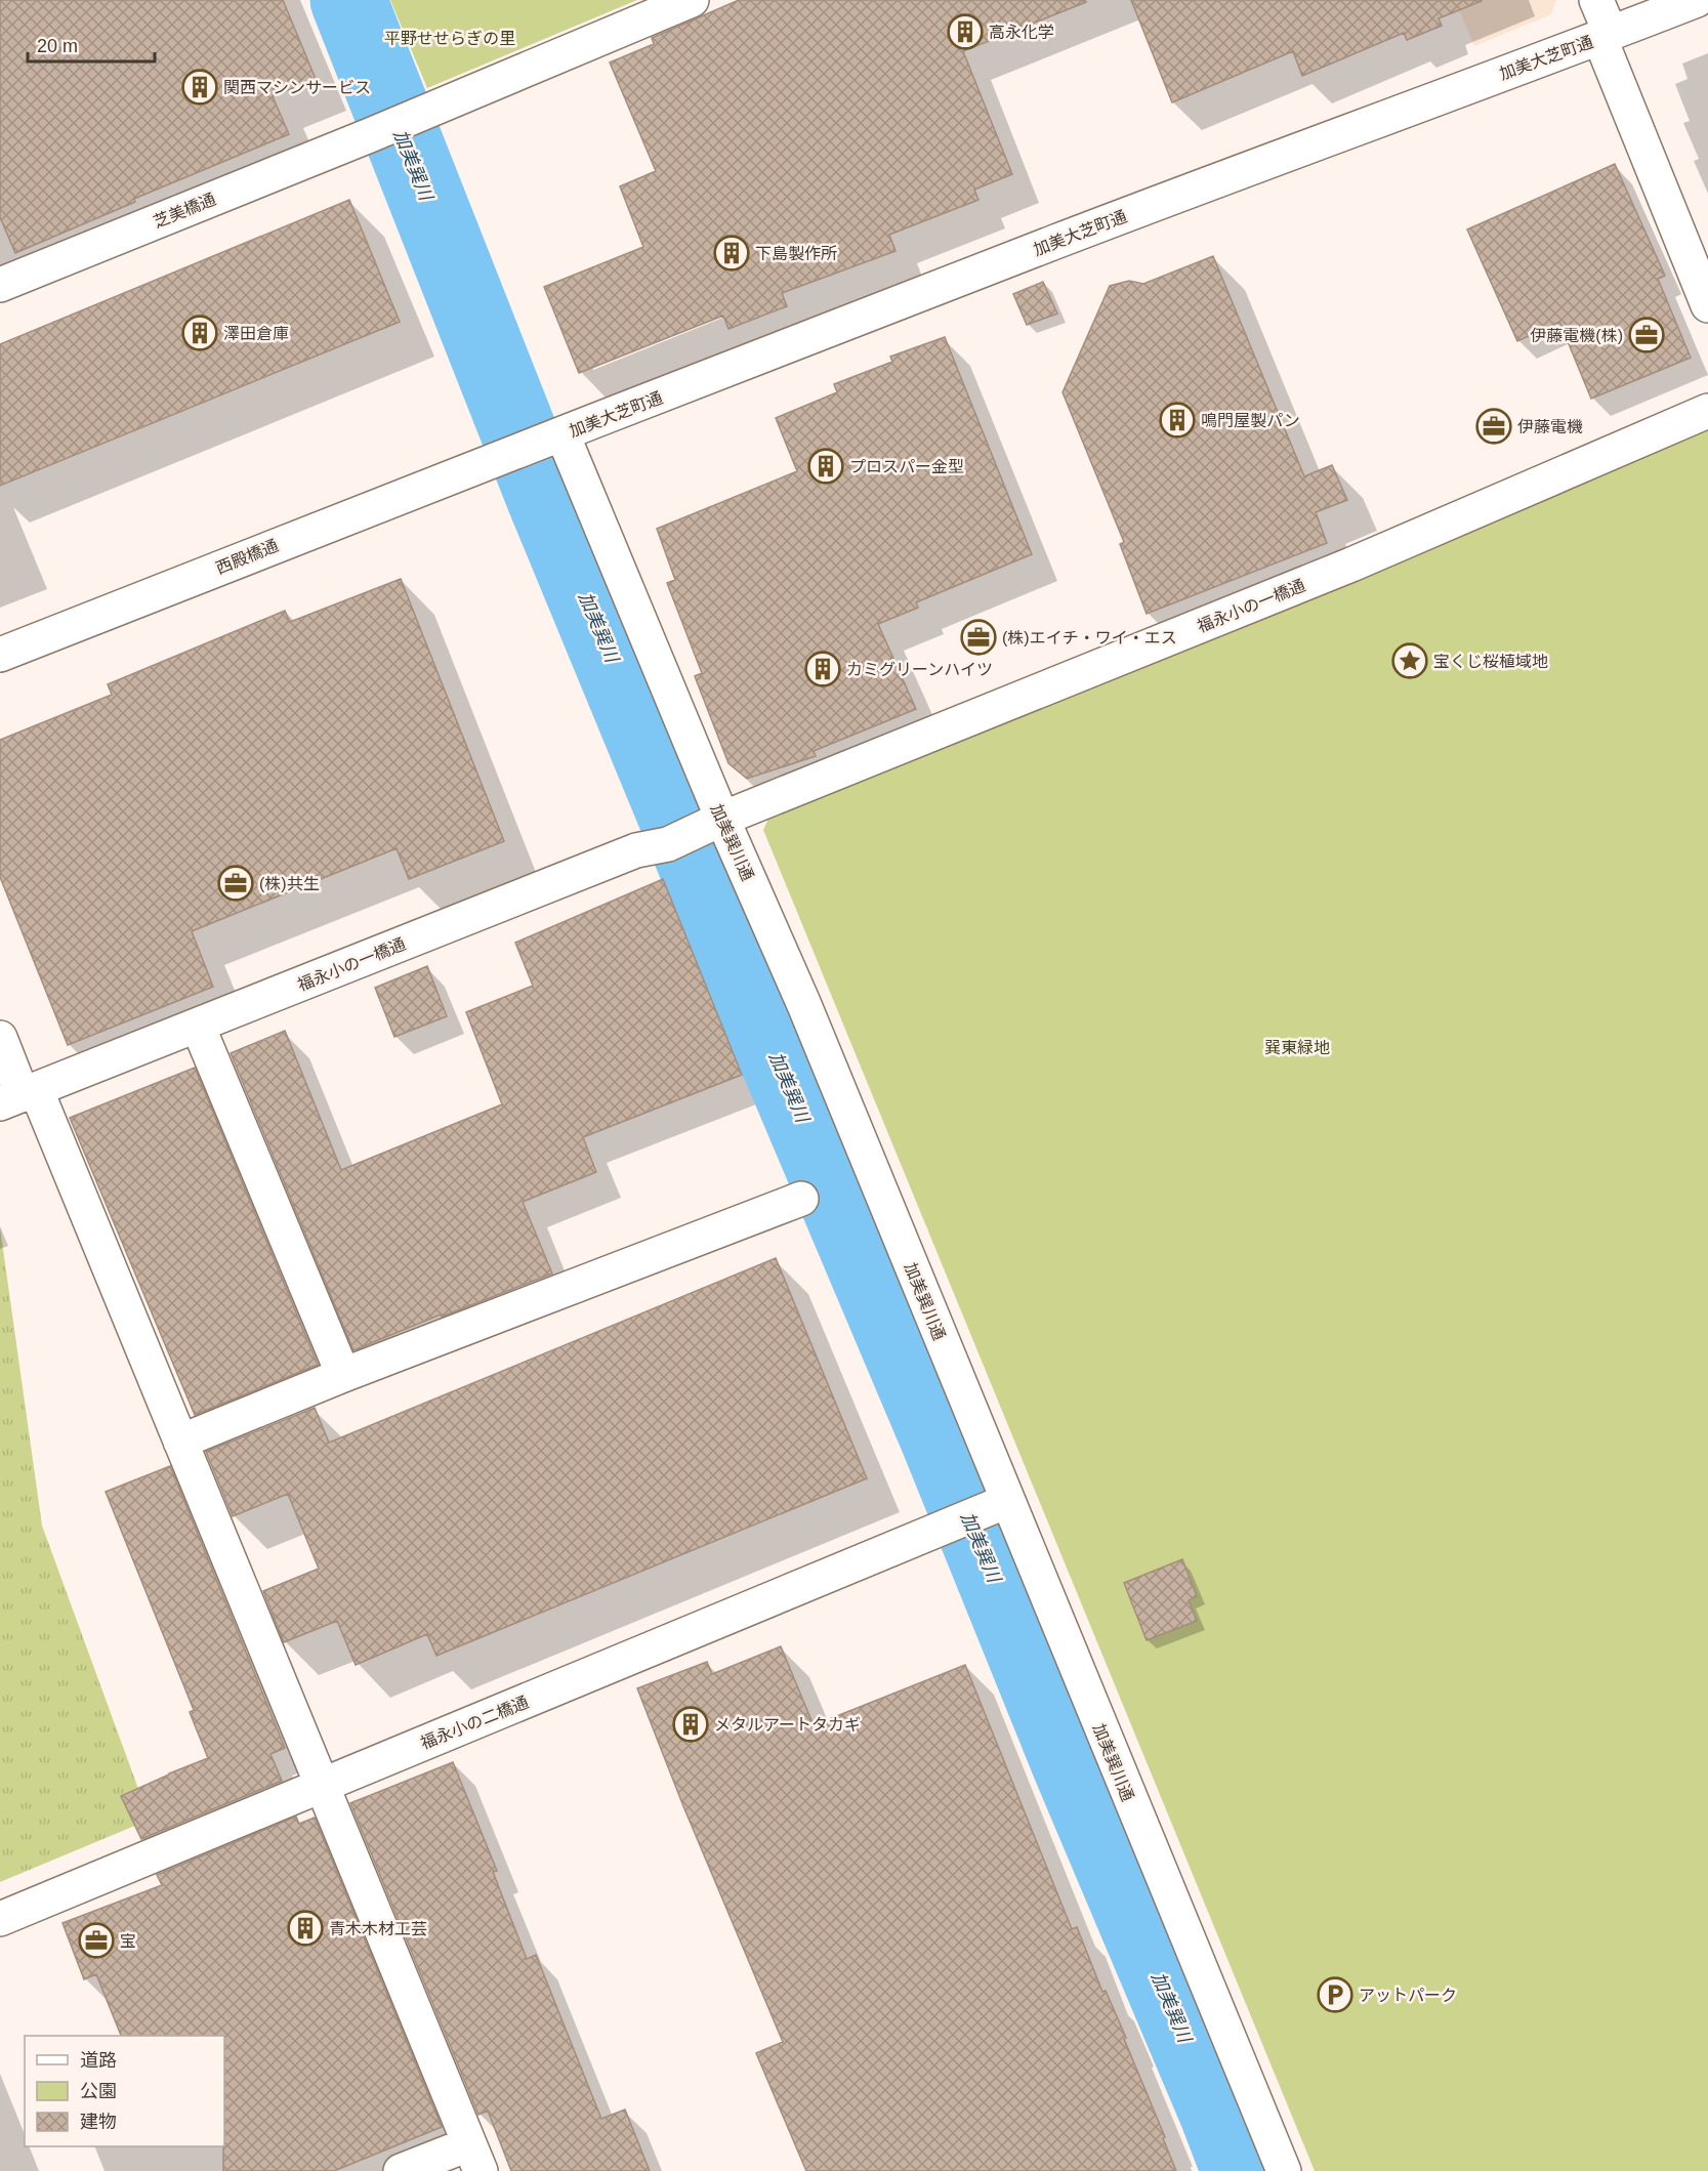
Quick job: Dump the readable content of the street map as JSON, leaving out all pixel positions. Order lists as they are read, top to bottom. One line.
{"streets":{"street":["加美大芝町通","芝美橋通","西殿橋通","福永小の一橋通","加美巽川通","福永小の二橋通"]},"crossings":[["加美大芝町通","西殿橋通"],["加美大芝町通","加美巽川通"],["福永小の一橋通","加美巽川通"],["加美巽川通","福永小の二橋通"]],"water":["加美巽川"],"parks":["平野せせらぎの里","巽東緑地"],"places":{"building":["高永化学","関西マシンサービス","下島製作所","澤田倉庫","鳴門屋製パン","プロスパー金型","カミグリーンハイツ","メタルアートタカギ","青木木材工芸"],"office":["伊藤電機(株)","伊藤電機","(株)エイチ・ワイ・エス","(株)共生","宝"],"place":["宝くじ桜植域地"],"parking":["アットパーク"]},"legend":["道路","公園","建物"],"scale_bar":"20 m"}
